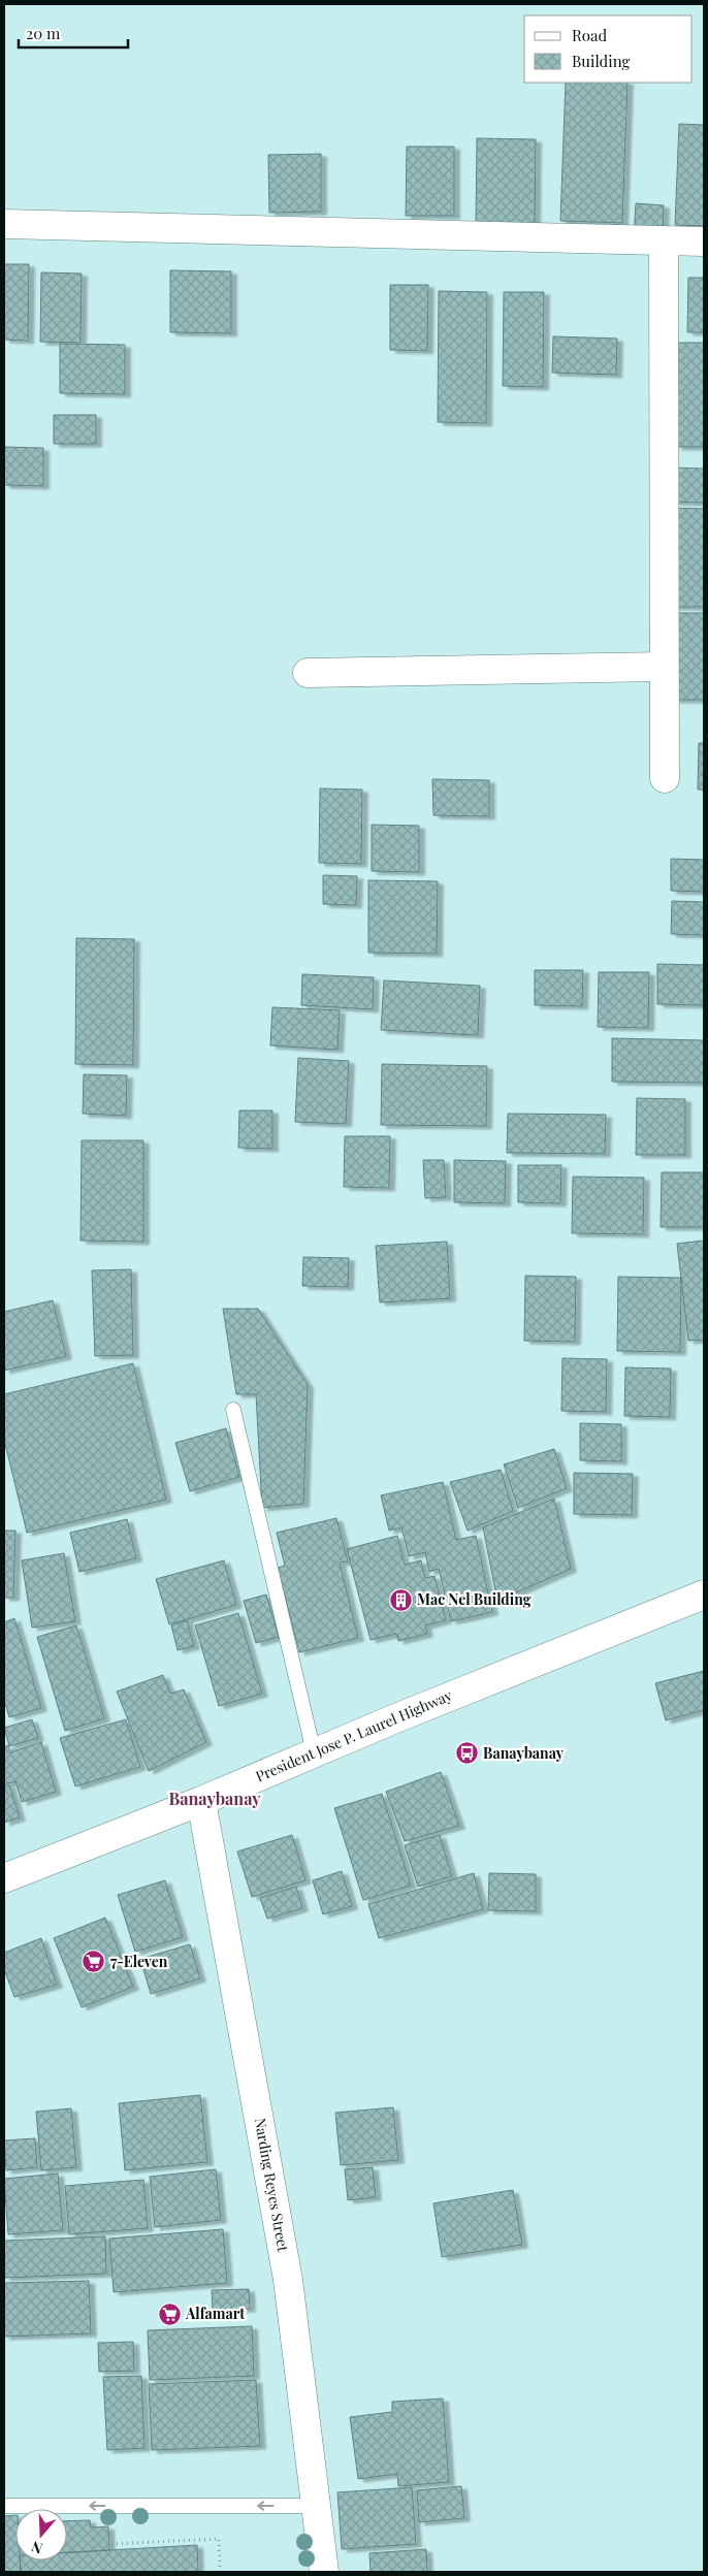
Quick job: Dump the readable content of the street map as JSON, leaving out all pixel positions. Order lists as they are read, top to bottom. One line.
{"streets":{"main road":["President Jose P. Laurel Highway","Narding Reyes Street"]},"crossings":[["President Jose P. Laurel Highway","Narding Reyes Street"]],"districts":["Banaybanay"],"places":{"building":["Mac Nel Building"],"bus stop":["Banaybanay"],"supermarket":["7-Eleven","Alfamart"]},"legend":["Road","Building"],"scale_bar":"20 m","north":"bottom"}
